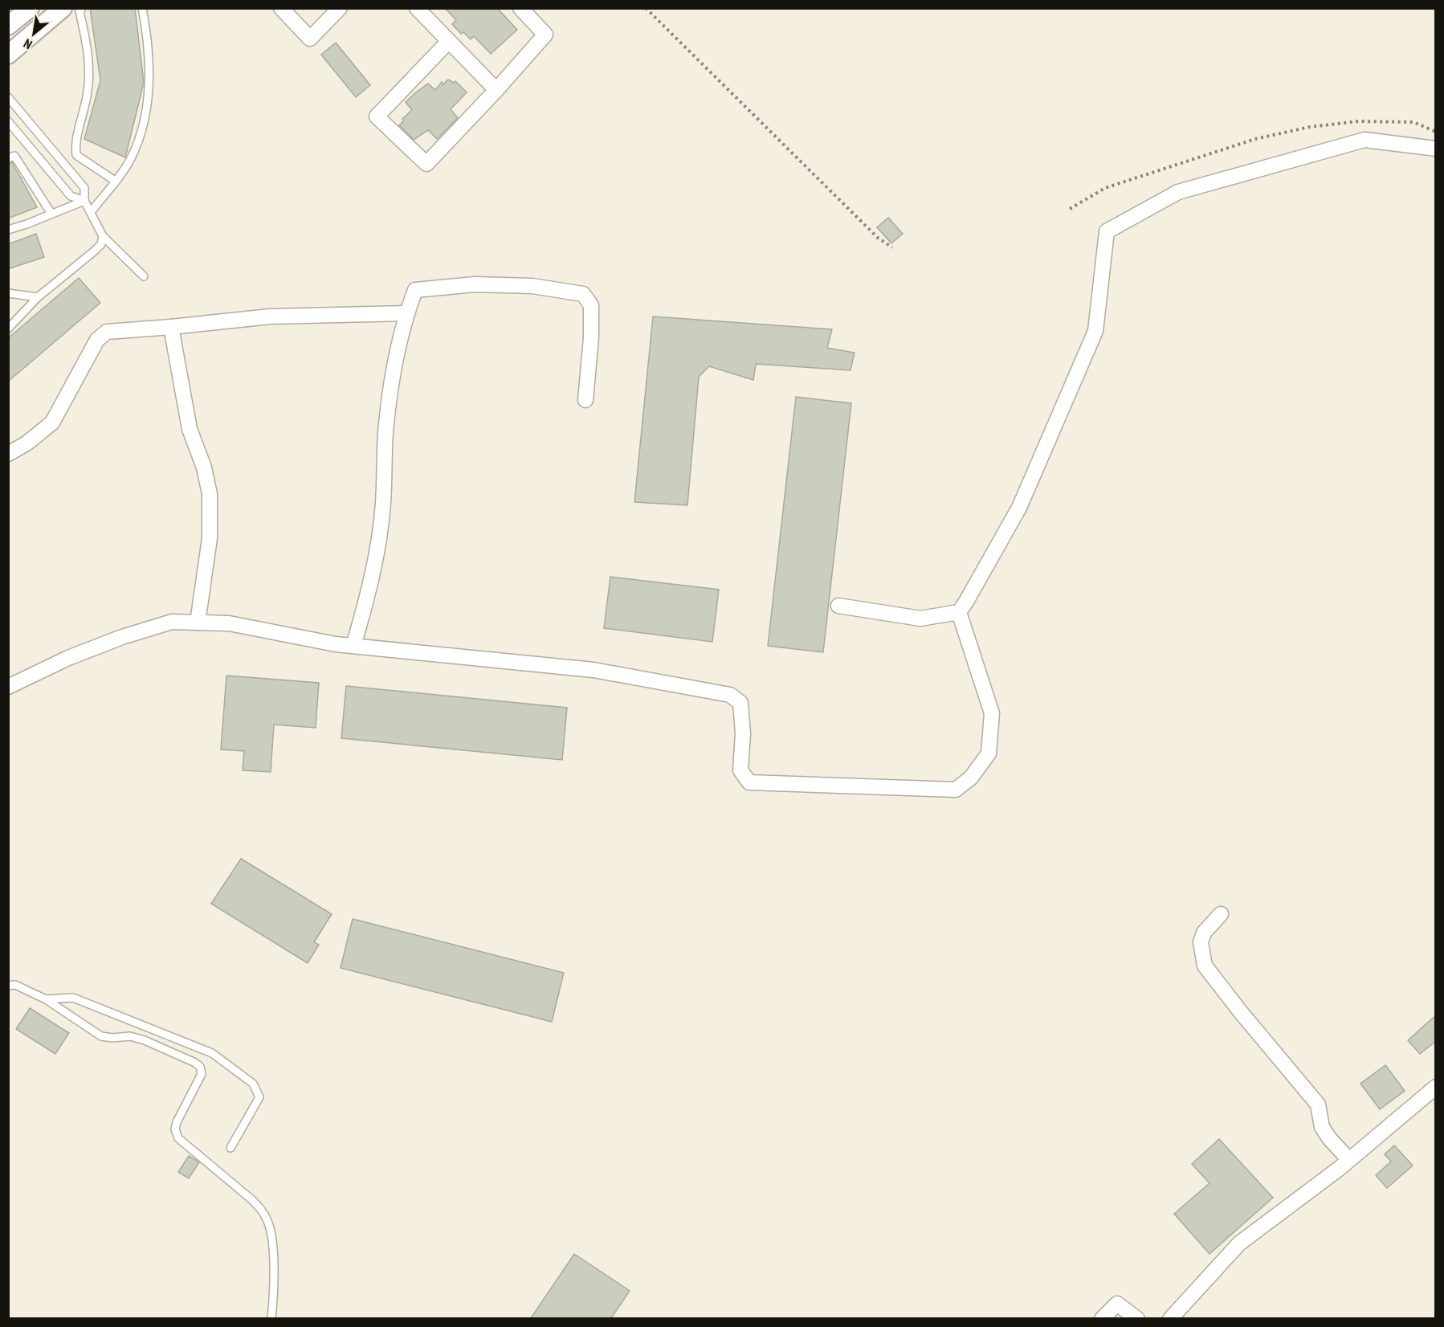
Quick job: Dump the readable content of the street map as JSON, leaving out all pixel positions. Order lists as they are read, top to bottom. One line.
{"north":"bottom left"}
